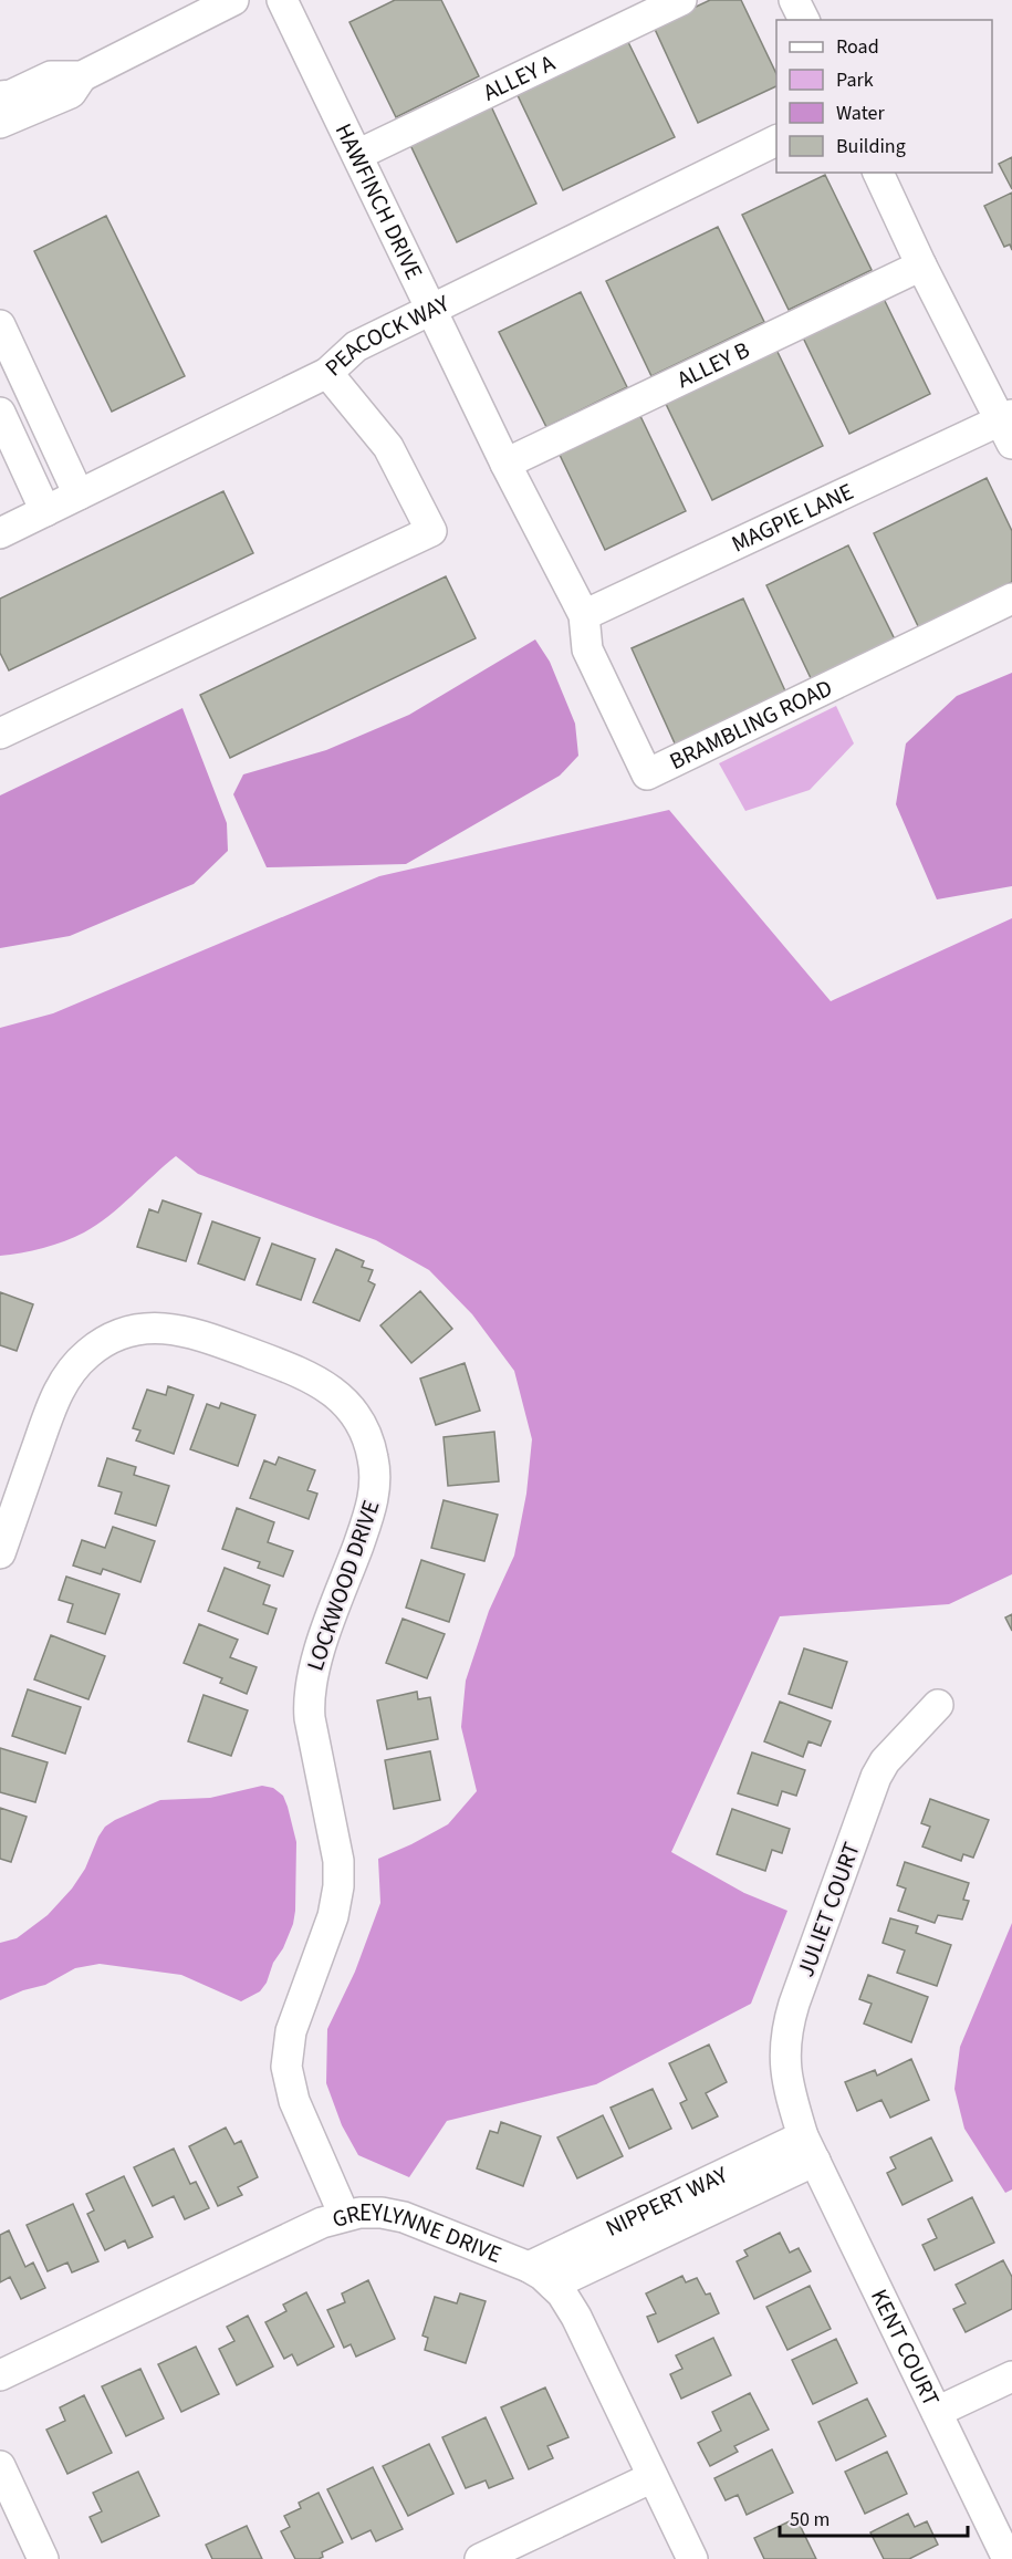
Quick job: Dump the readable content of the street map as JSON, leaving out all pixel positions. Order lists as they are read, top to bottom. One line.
{"streets":{"street":["ALLEY A","HAWFINCH DRIVE","PEACOCK WAY","ALLEY B","MAGPIE LANE","BRAMBLING ROAD","LOCKWOOD DRIVE","JULIET COURT","NIPPERT WAY","GREYLYNNE DRIVE","KENT COURT"]},"crossings":[["ALLEY A","HAWFINCH DRIVE"],["HAWFINCH DRIVE","PEACOCK WAY"],["HAWFINCH DRIVE","ALLEY B"],["HAWFINCH DRIVE","MAGPIE LANE"],["HAWFINCH DRIVE","BRAMBLING ROAD"],["MAGPIE LANE","BRAMBLING ROAD"],["LOCKWOOD DRIVE","GREYLYNNE DRIVE"],["JULIET COURT","NIPPERT WAY"],["JULIET COURT","KENT COURT"],["NIPPERT WAY","GREYLYNNE DRIVE"],["NIPPERT WAY","KENT COURT"]],"legend":["Road","Park","Water","Building"],"scale_bar":"50 m"}
